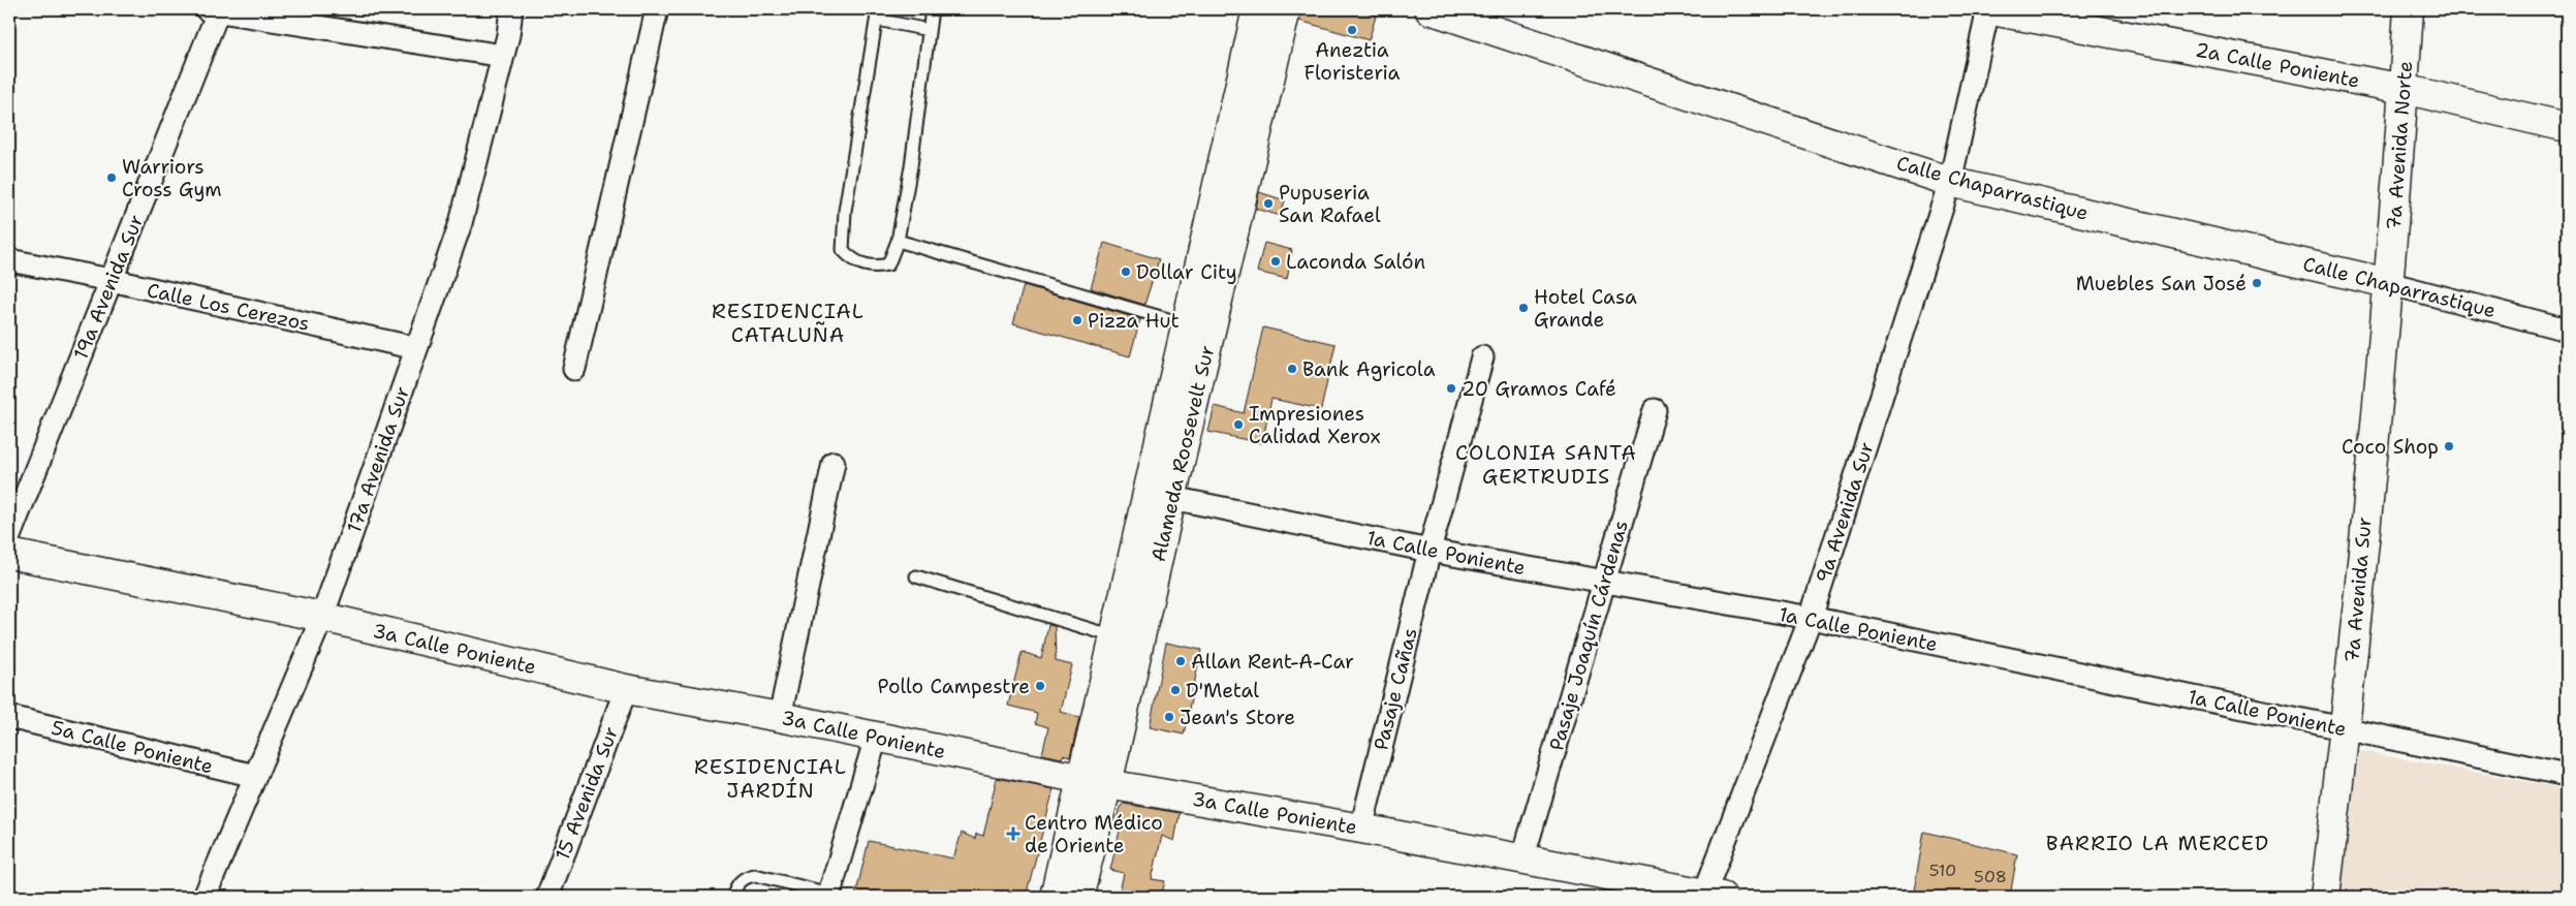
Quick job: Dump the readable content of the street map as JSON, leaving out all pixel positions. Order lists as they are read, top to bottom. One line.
{"streets":{"main road":["2a Calle Poniente","7a Avenida Norte","Calle Chaparrastique","Alameda Roosevelt Sur","7a Avenida Sur","3a Calle Poniente"],"street":["19a Avenida Sur","Calle Los Cerezos","17a Avenida Sur","9a Avenida Sur","1a Calle Poniente","Pasaje Joaquín Cárdenas","Pasaje Cañas","5a Calle Poniente","15 Avenida Sur"]},"crossings":[["2a Calle Poniente","7a Avenida Norte"],["2a Calle Poniente","9a Avenida Sur"],["7a Avenida Norte","Calle Chaparrastique"],["7a Avenida Norte","7a Avenida Sur"],["Calle Chaparrastique","9a Avenida Sur"],["Calle Chaparrastique","7a Avenida Sur"],["19a Avenida Sur","Calle Los Cerezos"],["Calle Los Cerezos","17a Avenida Sur"],["Alameda Roosevelt Sur","1a Calle Poniente"],["Alameda Roosevelt Sur","3a Calle Poniente"],["17a Avenida Sur","3a Calle Poniente"],["17a Avenida Sur","5a Calle Poniente"],["9a Avenida Sur","1a Calle Poniente"],["9a Avenida Sur","3a Calle Poniente"],["1a Calle Poniente","7a Avenida Sur"],["1a Calle Poniente","Pasaje Joaquín Cárdenas"],["1a Calle Poniente","Pasaje Cañas"],["Pasaje Joaquín Cárdenas","3a Calle Poniente"],["3a Calle Poniente","Pasaje Cañas"],["3a Calle Poniente","15 Avenida Sur"]],"districts":["RESIDENCIAL CATALUÑA","COLONIA SANTA GERTRUDIS","RESIDENCIAL JARDÍN","BARRIO LA MERCED"],"places":{"other":["Aneztia Floristeria","Warriors Cross Gym","Pupuseria San Rafael","Laconda Salón","Dollar City","Muebles San José","Hotel Casa Grande","Pizza Hut","Bank Agricola","20 Gramos Café","Impresiones Calidad Xerox","Coco Shop","Allan Rent-A-Car","Pollo Campestre","D'Metal","Jean's Store"],"health":["Centro Médico de Oriente"]},"house_numbers":["510","508"]}
